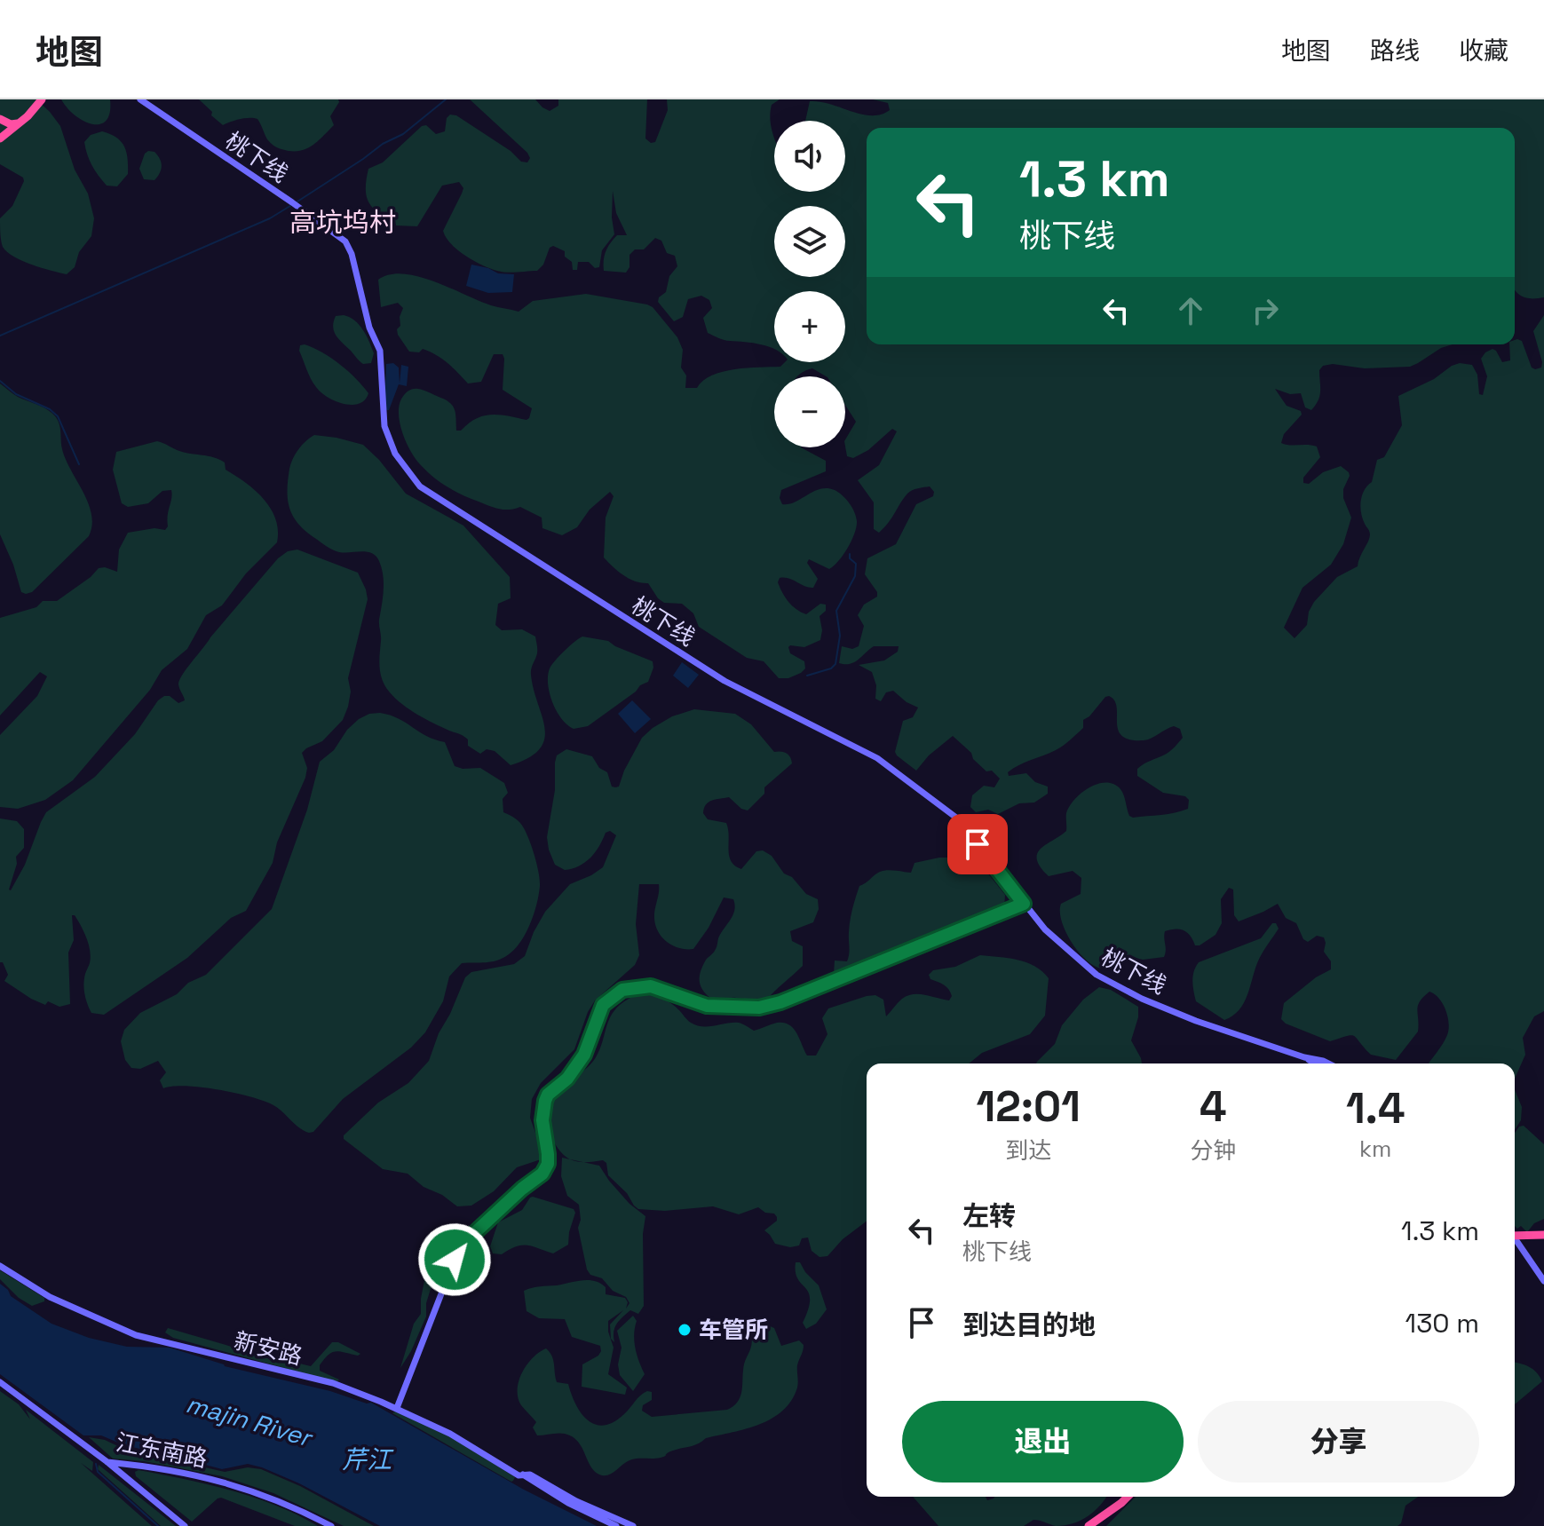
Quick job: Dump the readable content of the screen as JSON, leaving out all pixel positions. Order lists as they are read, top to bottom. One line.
{"streets":{"main road":["桃下线","新安路","江东南路"]},"districts":["高坑坞村"],"water":["majin River","芹江"],"places":["车管所"],"page":{"header":"地图","nav":["地图","路线","收藏"],"map_buttons":["+","−"],"turn":["1.3 km","桃下线"],"eta":["12:01","到达","4","分钟","1.4","km"],"list":[{"name":"左转","note":"桃下线","value":"1.3 km"},{"name":"到达目的地","value":"130 m"}],"buttons":["退出","分享"]}}
